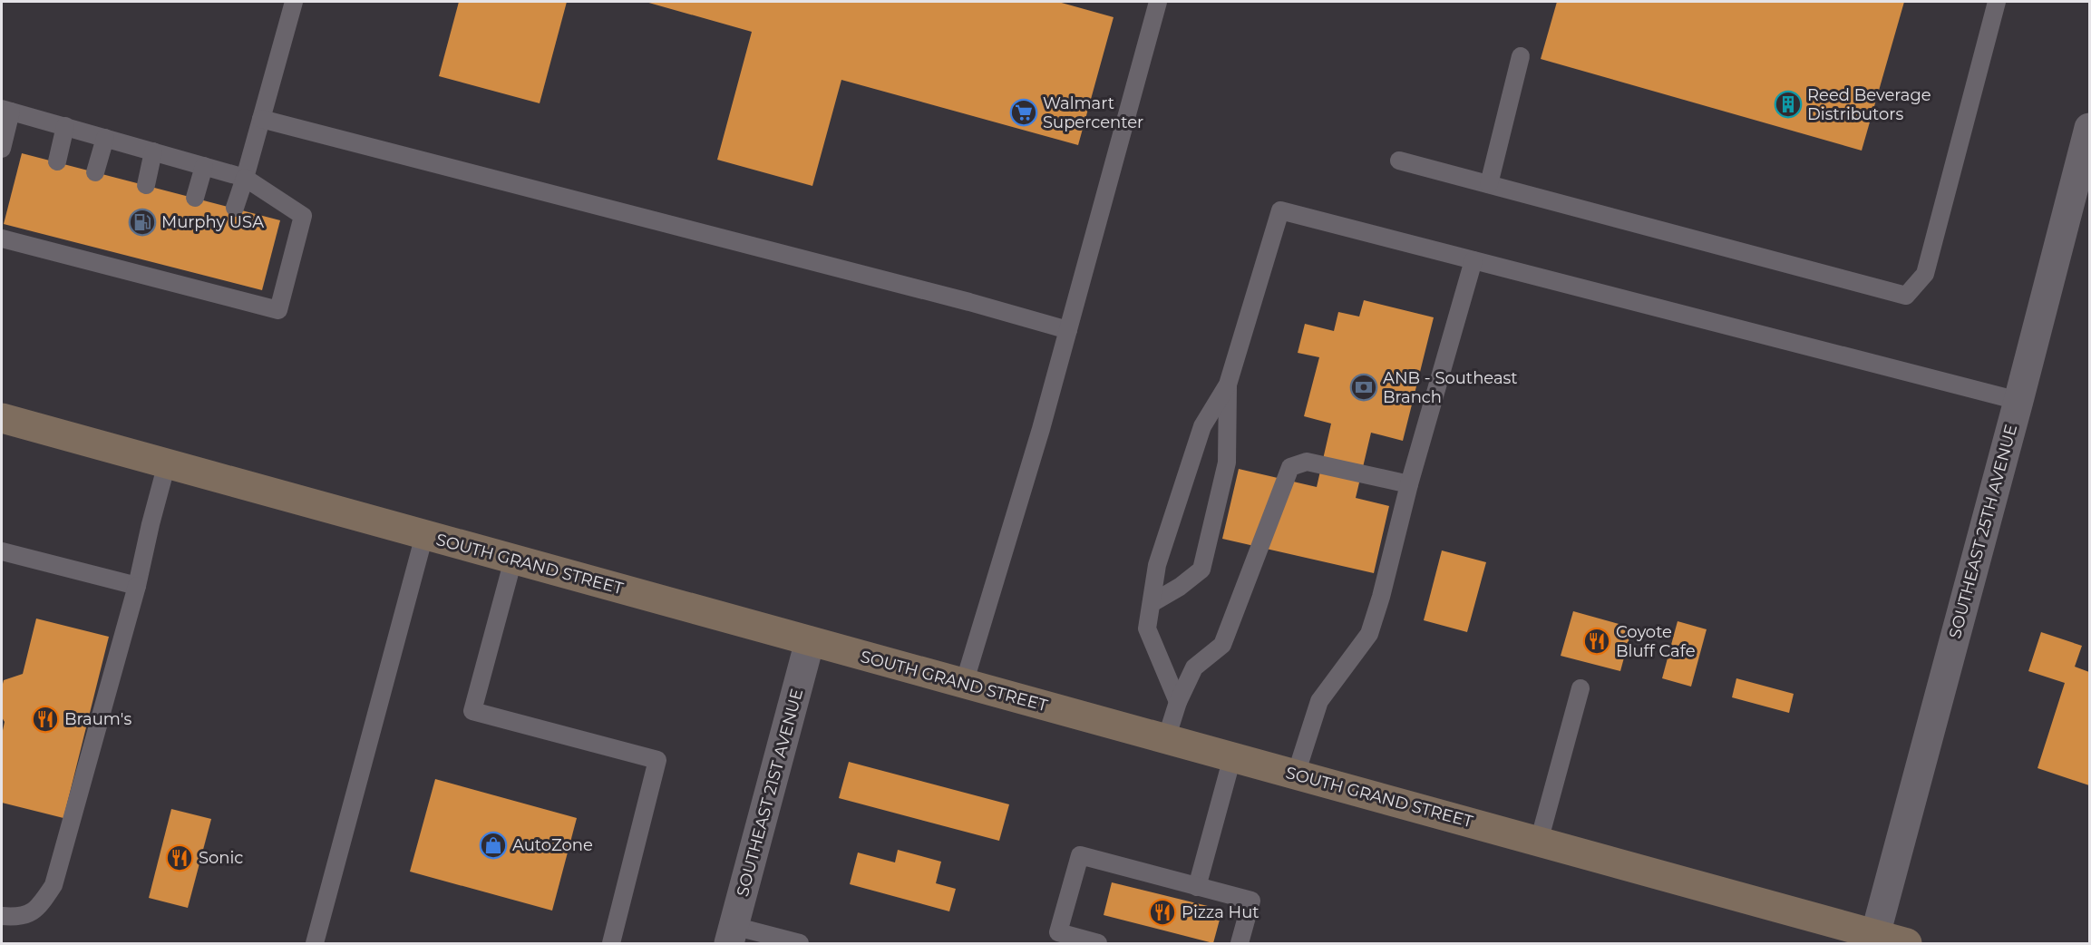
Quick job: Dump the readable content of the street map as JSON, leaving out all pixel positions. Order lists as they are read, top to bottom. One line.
{"streets":{"main road":["SOUTH GRAND STREET"],"street":["SOUTHEAST 25TH AVENUE","SOUTHEAST 21ST AVENUE"]},"crossings":[["SOUTHEAST 25TH AVENUE","SOUTH GRAND STREET"],["SOUTH GRAND STREET","SOUTHEAST 21ST AVENUE"]],"places":{"building":["Reed Beverage Distributors"],"supermarket":["Walmart Supercenter"],"fuel station":["Murphy USA"],"bank":["ANB - Southeast Branch"],"restaurant":["Coyote Bluff Cafe","Braum's","Sonic","Pizza Hut"],"shop":["AutoZone"]}}
